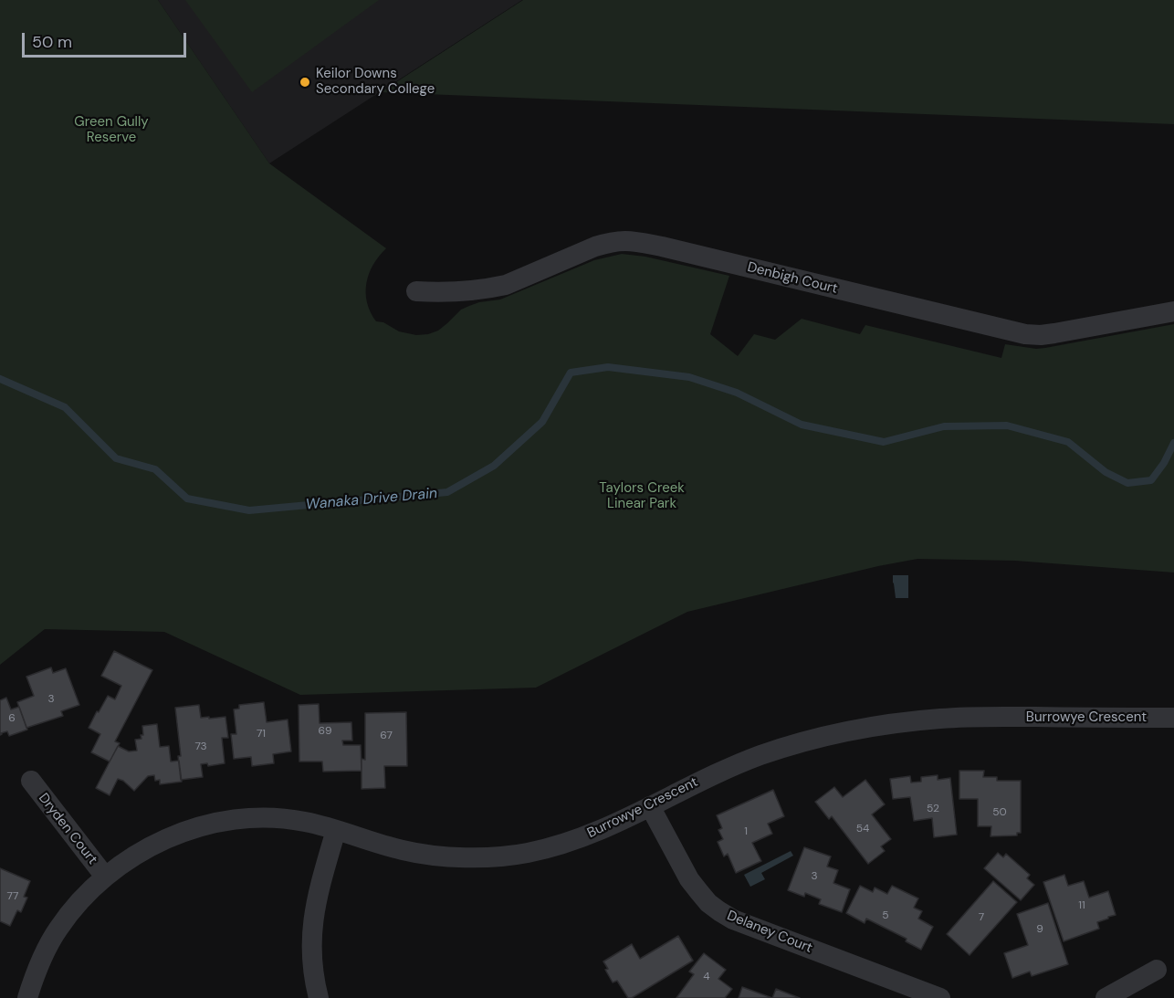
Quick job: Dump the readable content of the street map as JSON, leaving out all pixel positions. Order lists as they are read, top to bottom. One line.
{"streets":{"street":["Denbigh Court","Burrowye Crescent","Dryden Court","Delaney Court"]},"crossings":[["Burrowye Crescent","Dryden Court"],["Burrowye Crescent","Delaney Court"]],"water":["Wanaka Drive Drain"],"parks":["Green Gully Reserve","Taylors Creek Linear Park"],"places":["Keilor Downs Secondary College"],"house_numbers":["3","6","69","71","67","73","52","50","54","1","3","77","11","5","7","9","4"],"scale_bar":"50 m"}
